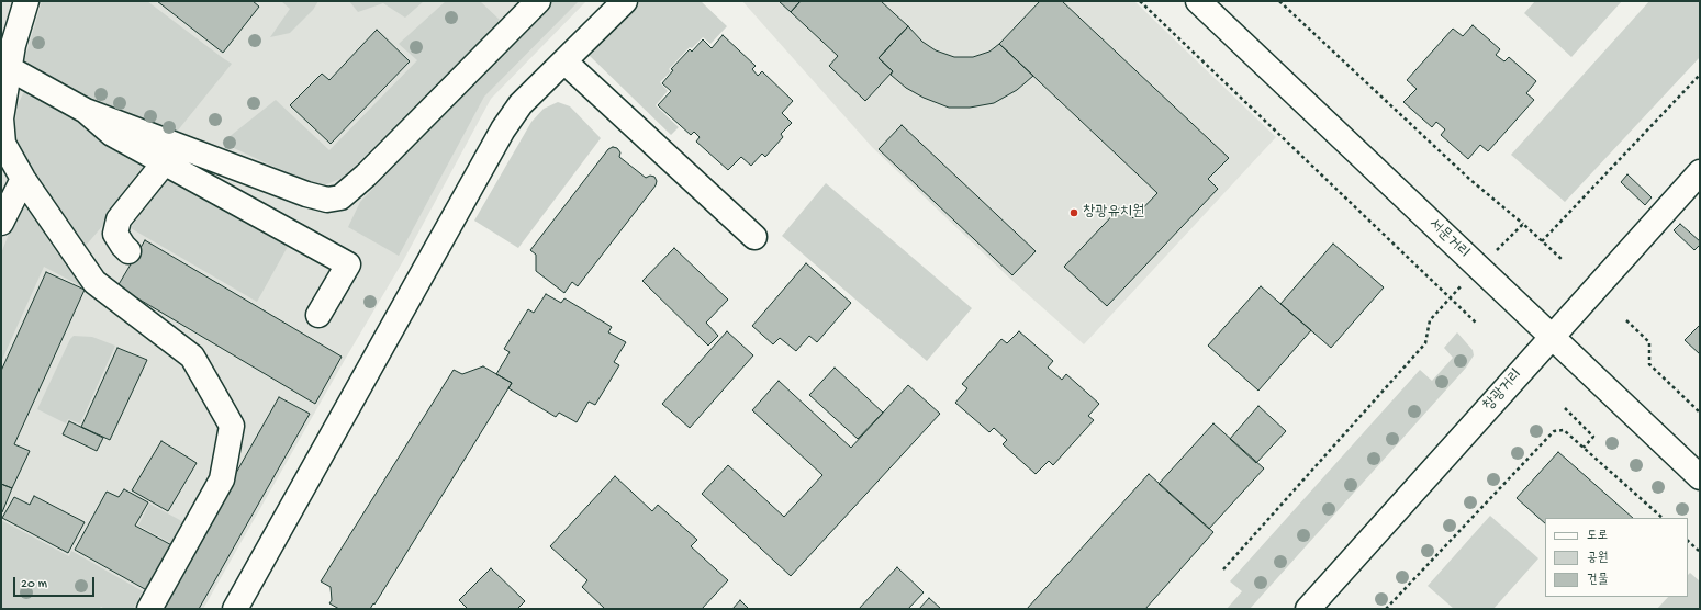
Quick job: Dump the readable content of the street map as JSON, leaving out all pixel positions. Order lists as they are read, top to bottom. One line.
{"streets":{"street":["서문거리","창광거리"]},"crossings":[["서문거리","창광거리"]],"places":["창광유치원"],"legend":["도로","공원","건물"],"scale_bar":"20 m"}
